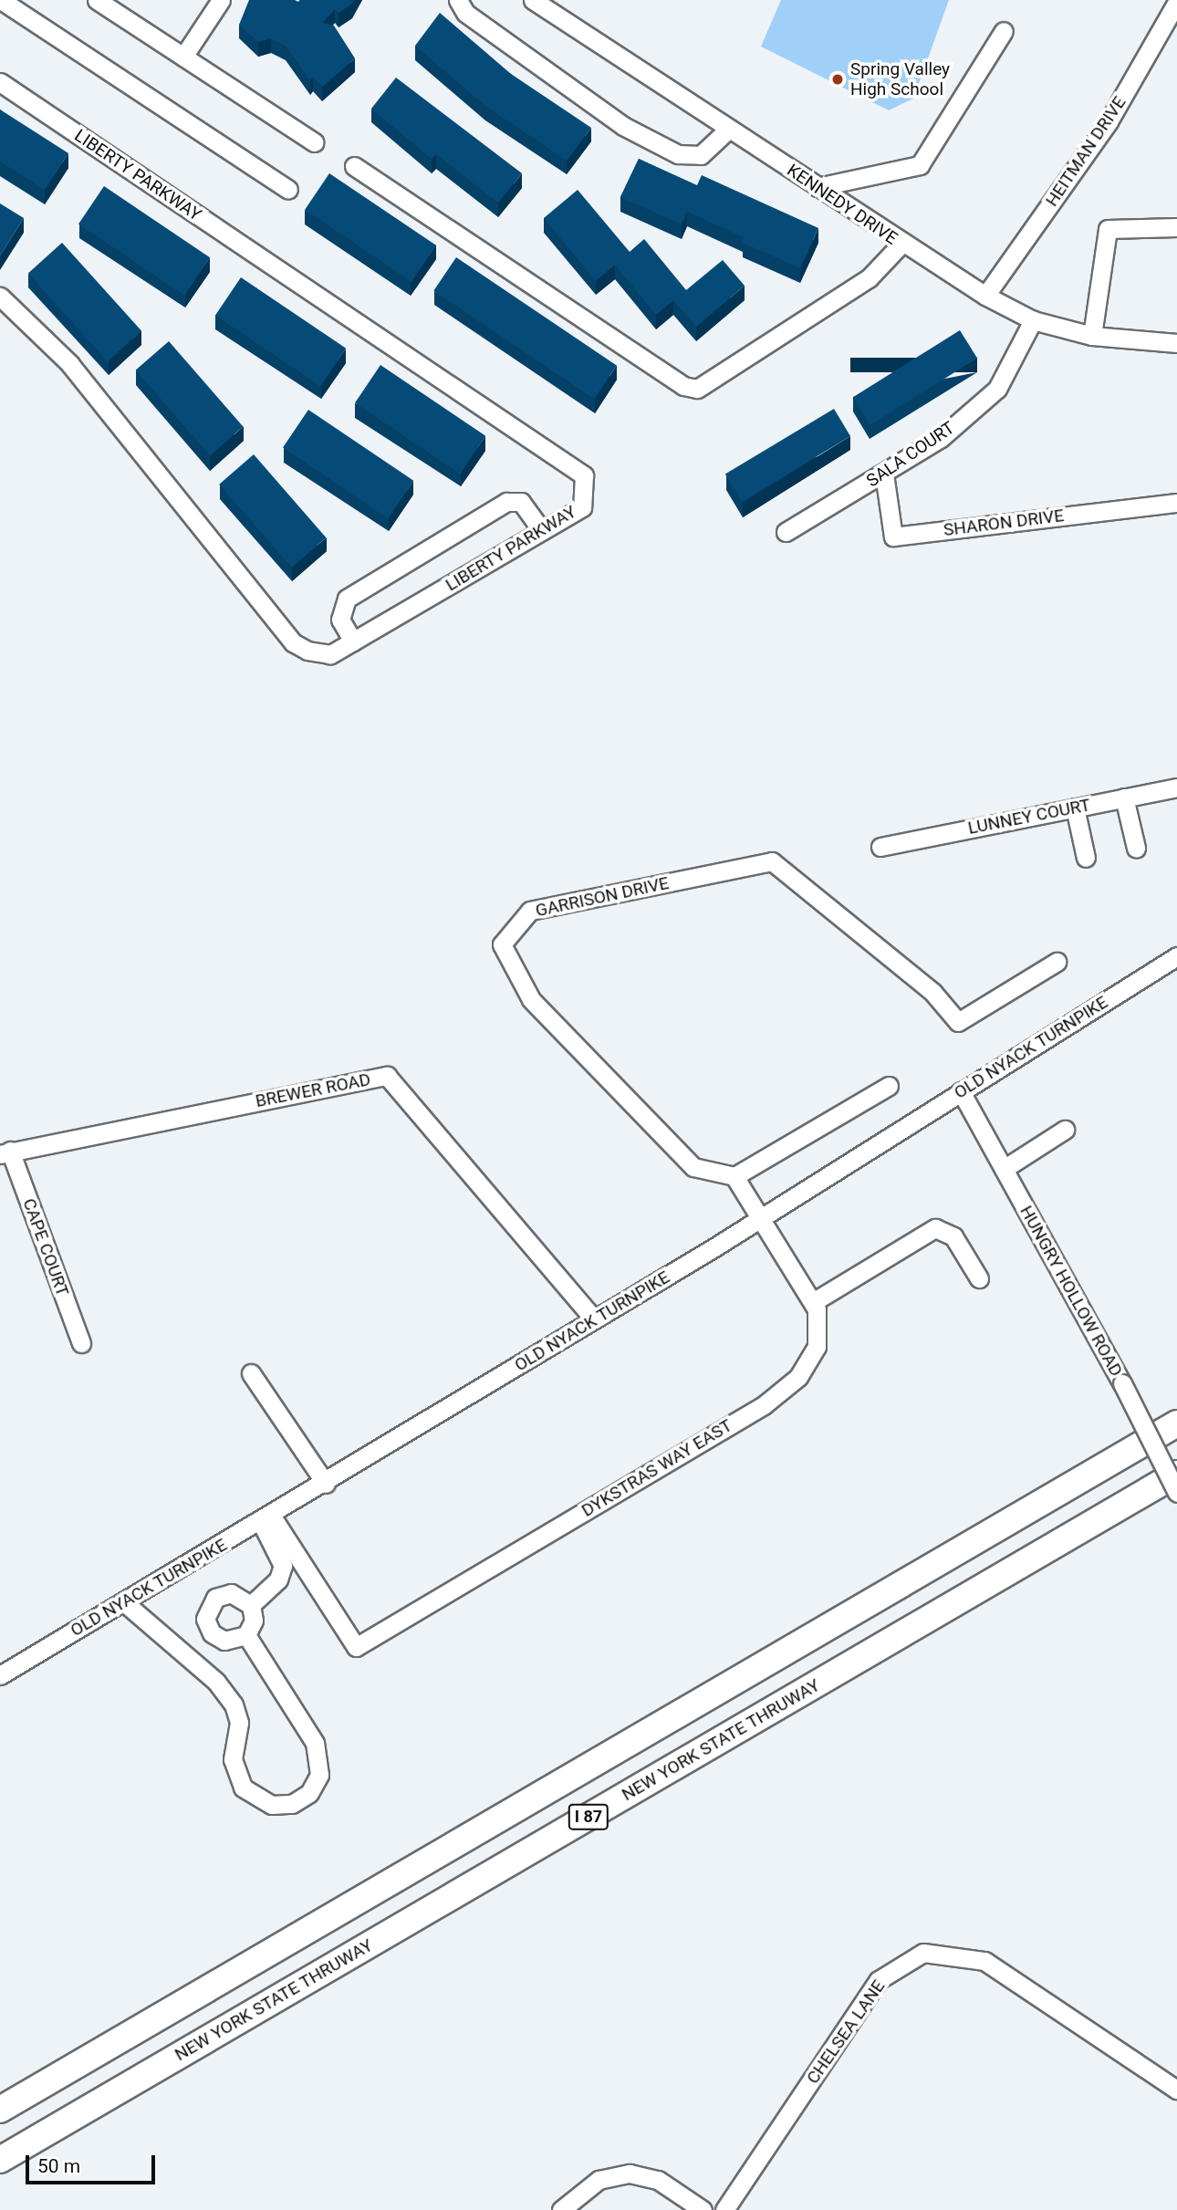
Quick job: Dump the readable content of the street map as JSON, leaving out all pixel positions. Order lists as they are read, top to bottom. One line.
{"streets":{"highway":["NEW YORK STATE THRUWAY","I 87"],"street":["HEITMAN DRIVE","LIBERTY PARKWAY","KENNEDY DRIVE","SALA COURT","SHARON DRIVE","LUNNEY COURT","GARRISON DRIVE","OLD NYACK TURNPIKE","BREWER ROAD","CAPE COURT","HUNGRY HOLLOW ROAD","DYKSTRAS WAY EAST","CHELSEA LANE"]},"crossings":[["HEITMAN DRIVE","KENNEDY DRIVE"],["KENNEDY DRIVE","SALA COURT"],["SALA COURT","SHARON DRIVE"],["OLD NYACK TURNPIKE","BREWER ROAD"],["OLD NYACK TURNPIKE","HUNGRY HOLLOW ROAD"],["OLD NYACK TURNPIKE","DYKSTRAS WAY EAST"],["BREWER ROAD","CAPE COURT"]],"places":["Spring Valley High School"],"scale_bar":"50 m"}
